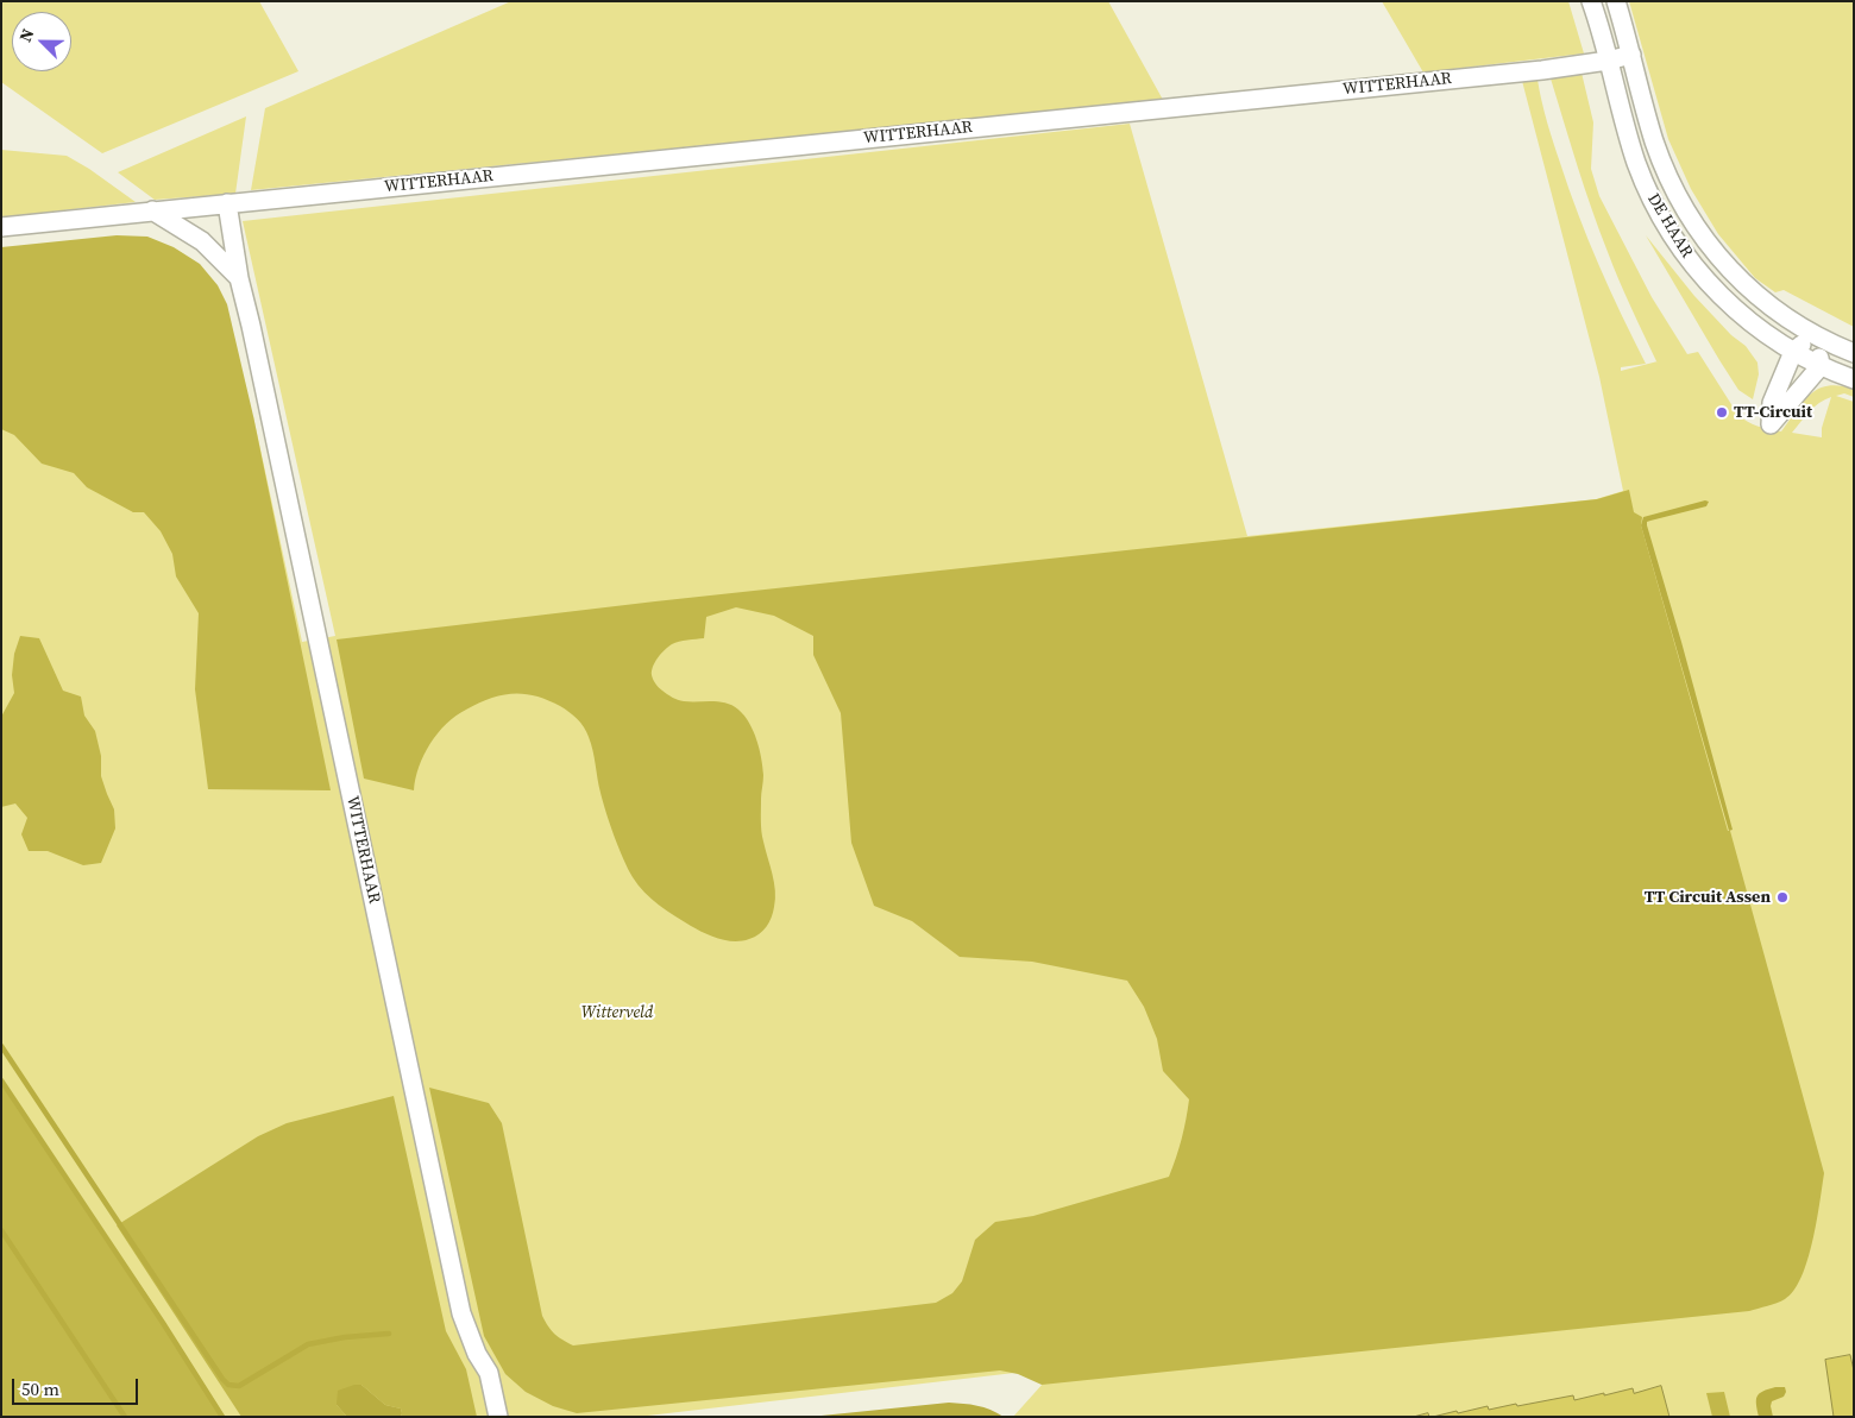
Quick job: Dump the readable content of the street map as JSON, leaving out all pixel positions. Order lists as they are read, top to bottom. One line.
{"streets":{"street":["WITTERHAAR","DE HAAR"]},"crossings":[["WITTERHAAR","DE HAAR"]],"parks":["Witterveld"],"places":["TT-Circuit","TT Circuit Assen"],"scale_bar":"50 m","north":"top left"}
